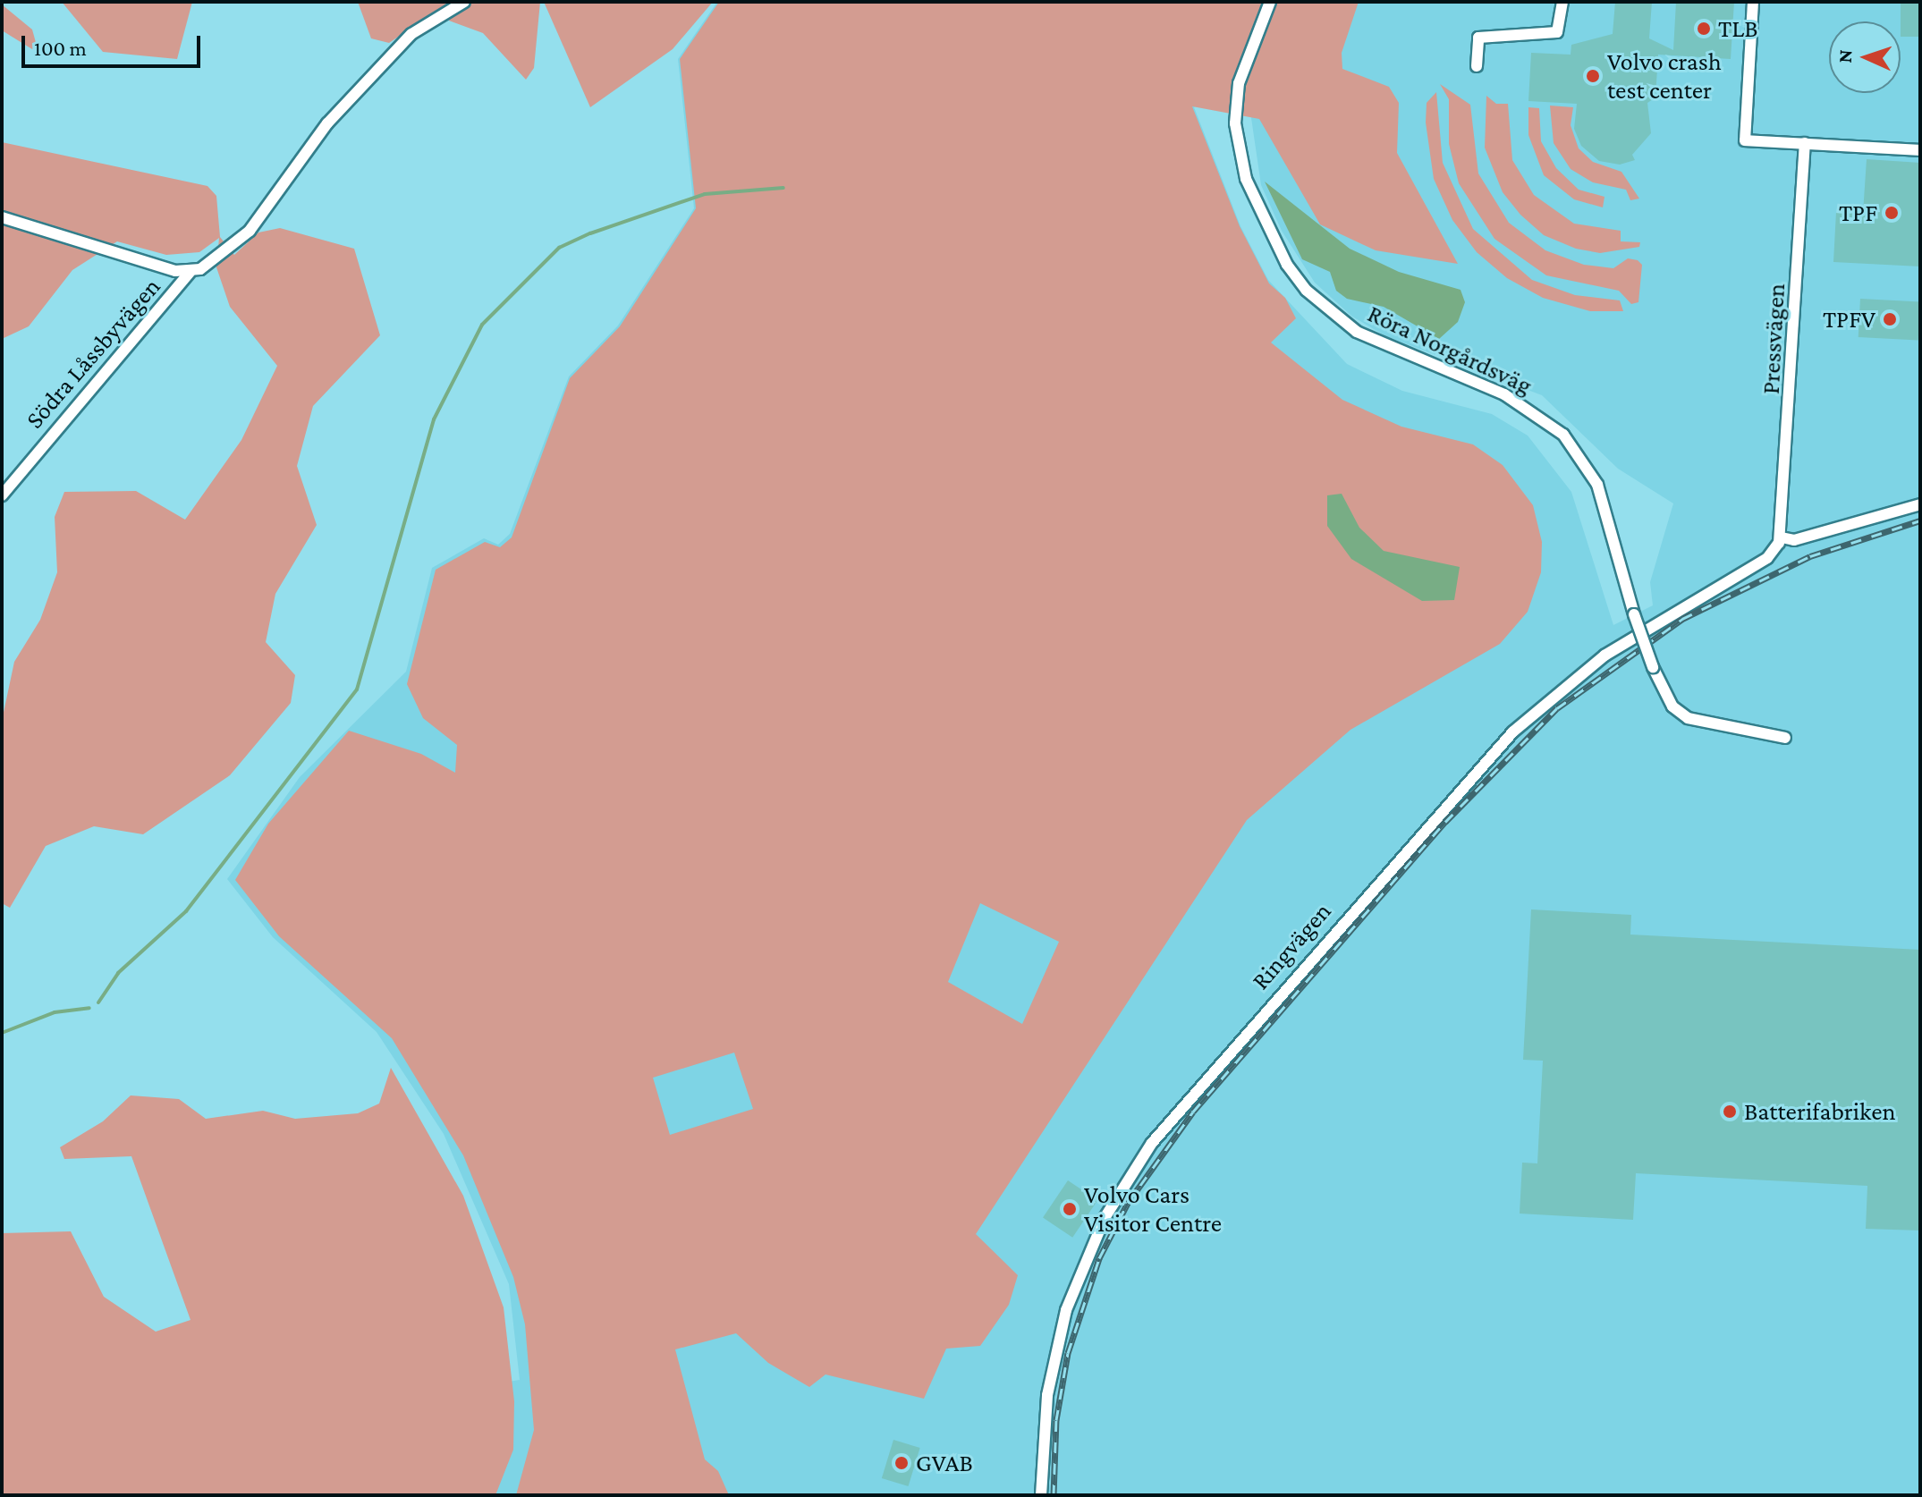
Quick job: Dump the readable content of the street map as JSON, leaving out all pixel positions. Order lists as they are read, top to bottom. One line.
{"streets":{"street":["Pressvägen","Röra Norgårdsväg","Södra Låssbyvägen","Ringvägen"]},"crossings":[["Pressvägen","Ringvägen"]],"places":["TLB","Volvo crash test center","TPF","TPFV","Batterifabriken","Volvo Cars Visitor Centre","GVAB"],"scale_bar":"100 m","north":"left"}
